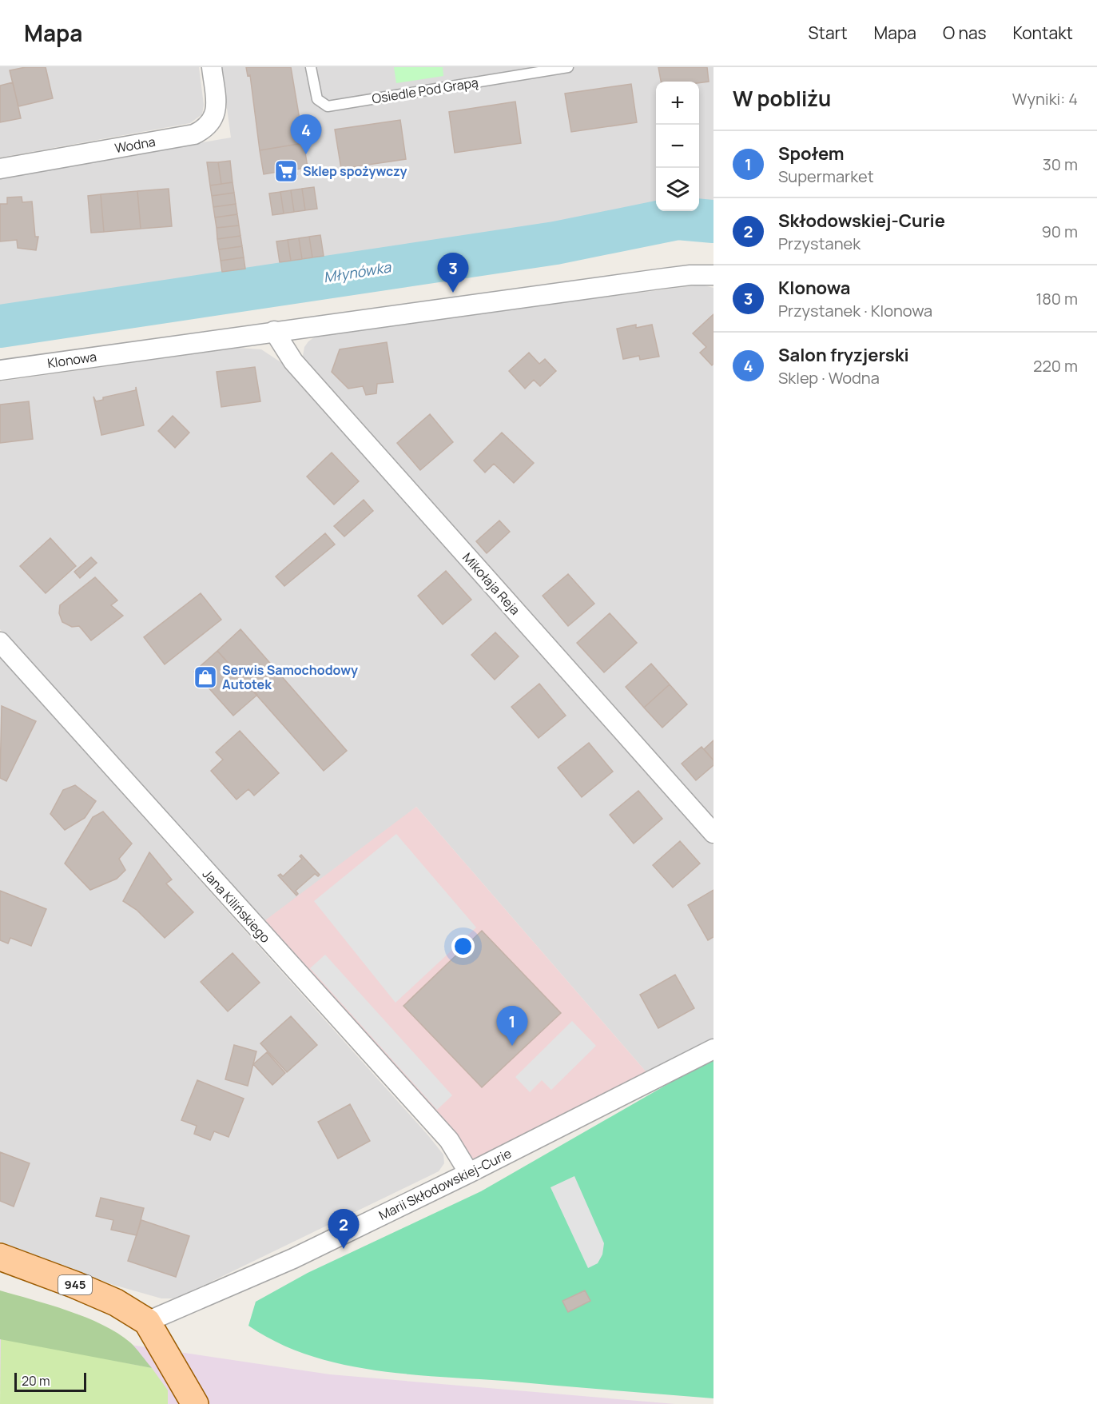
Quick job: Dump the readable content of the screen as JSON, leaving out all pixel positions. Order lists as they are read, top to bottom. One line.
{"streets":{"main road":["945"],"street":["Wodna","Klonowa","Mikołaja Reja","Jana Kilińskiego","Marii Skłodowskiej-Curie"],"lane":["Osiedle Pod Grapą"]},"crossings":[["Klonowa","Mikołaja Reja"],["Jana Kilińskiego","Marii Skłodowskiej-Curie"],["Marii Skłodowskiej-Curie","945"]],"water":["Młynówka"],"places":{"supermarket":["Sklep spożywczy"],"shop":["Serwis Samochodowy Autotek"]},"scale_bar":"20 m","page":{"header":"Mapa","nav":["Start","Mapa","O nas","Kontakt"],"heading":["W pobliżu","Wyniki: 4"],"map_buttons":["+","−"],"pins":["4","3","1","2"],"list":[{"mark":"1","name":"Społem","note":"Supermarket","value":"30 m"},{"mark":"2","name":"Skłodowskiej-Curie","note":"Przystanek","value":"90 m"},{"mark":"3","name":"Klonowa","note":"Przystanek · Klonowa","value":"180 m"},{"mark":"4","name":"Salon fryzjerski","note":"Sklep · Wodna","value":"220 m"}],"scale":"20 m"}}
